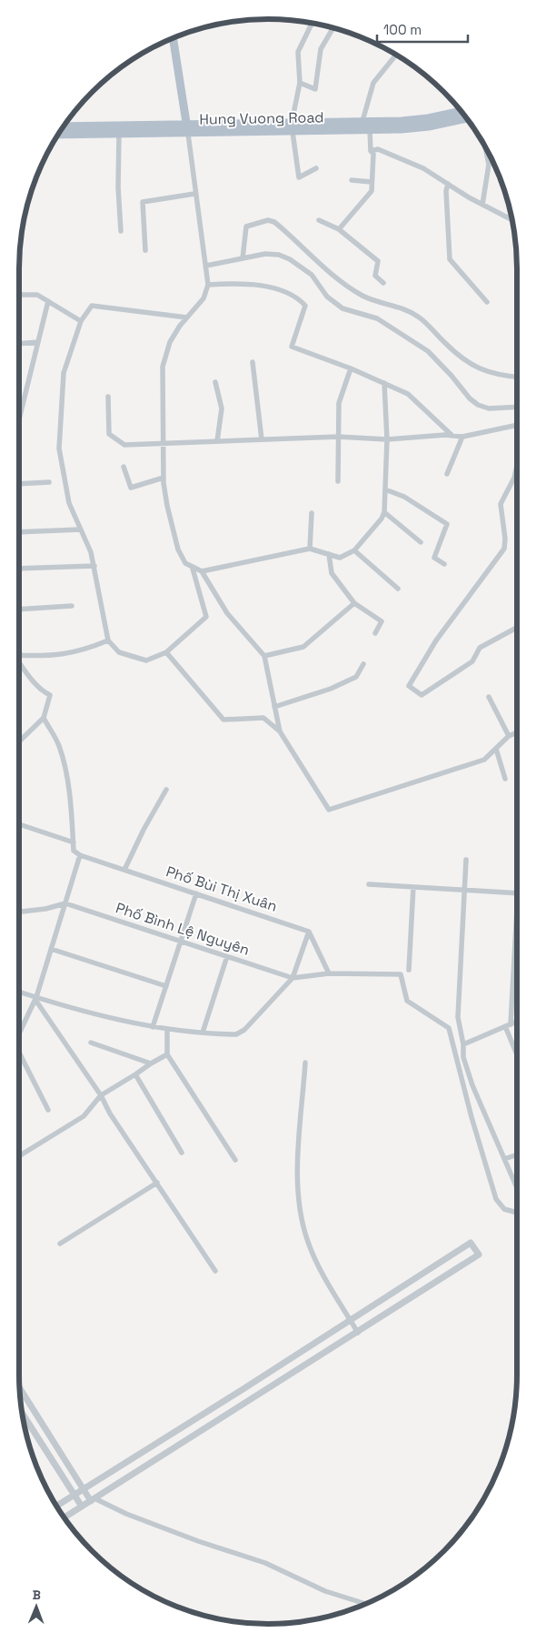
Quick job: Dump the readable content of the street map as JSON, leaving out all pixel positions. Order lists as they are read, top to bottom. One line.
{"streets":{"main road":["Hung Vuong Road"],"street":["Phố Bùi Thị Xuân","Phố Bình Lệ Nguyên"]},"scale_bar":"100 m","north":"top"}
